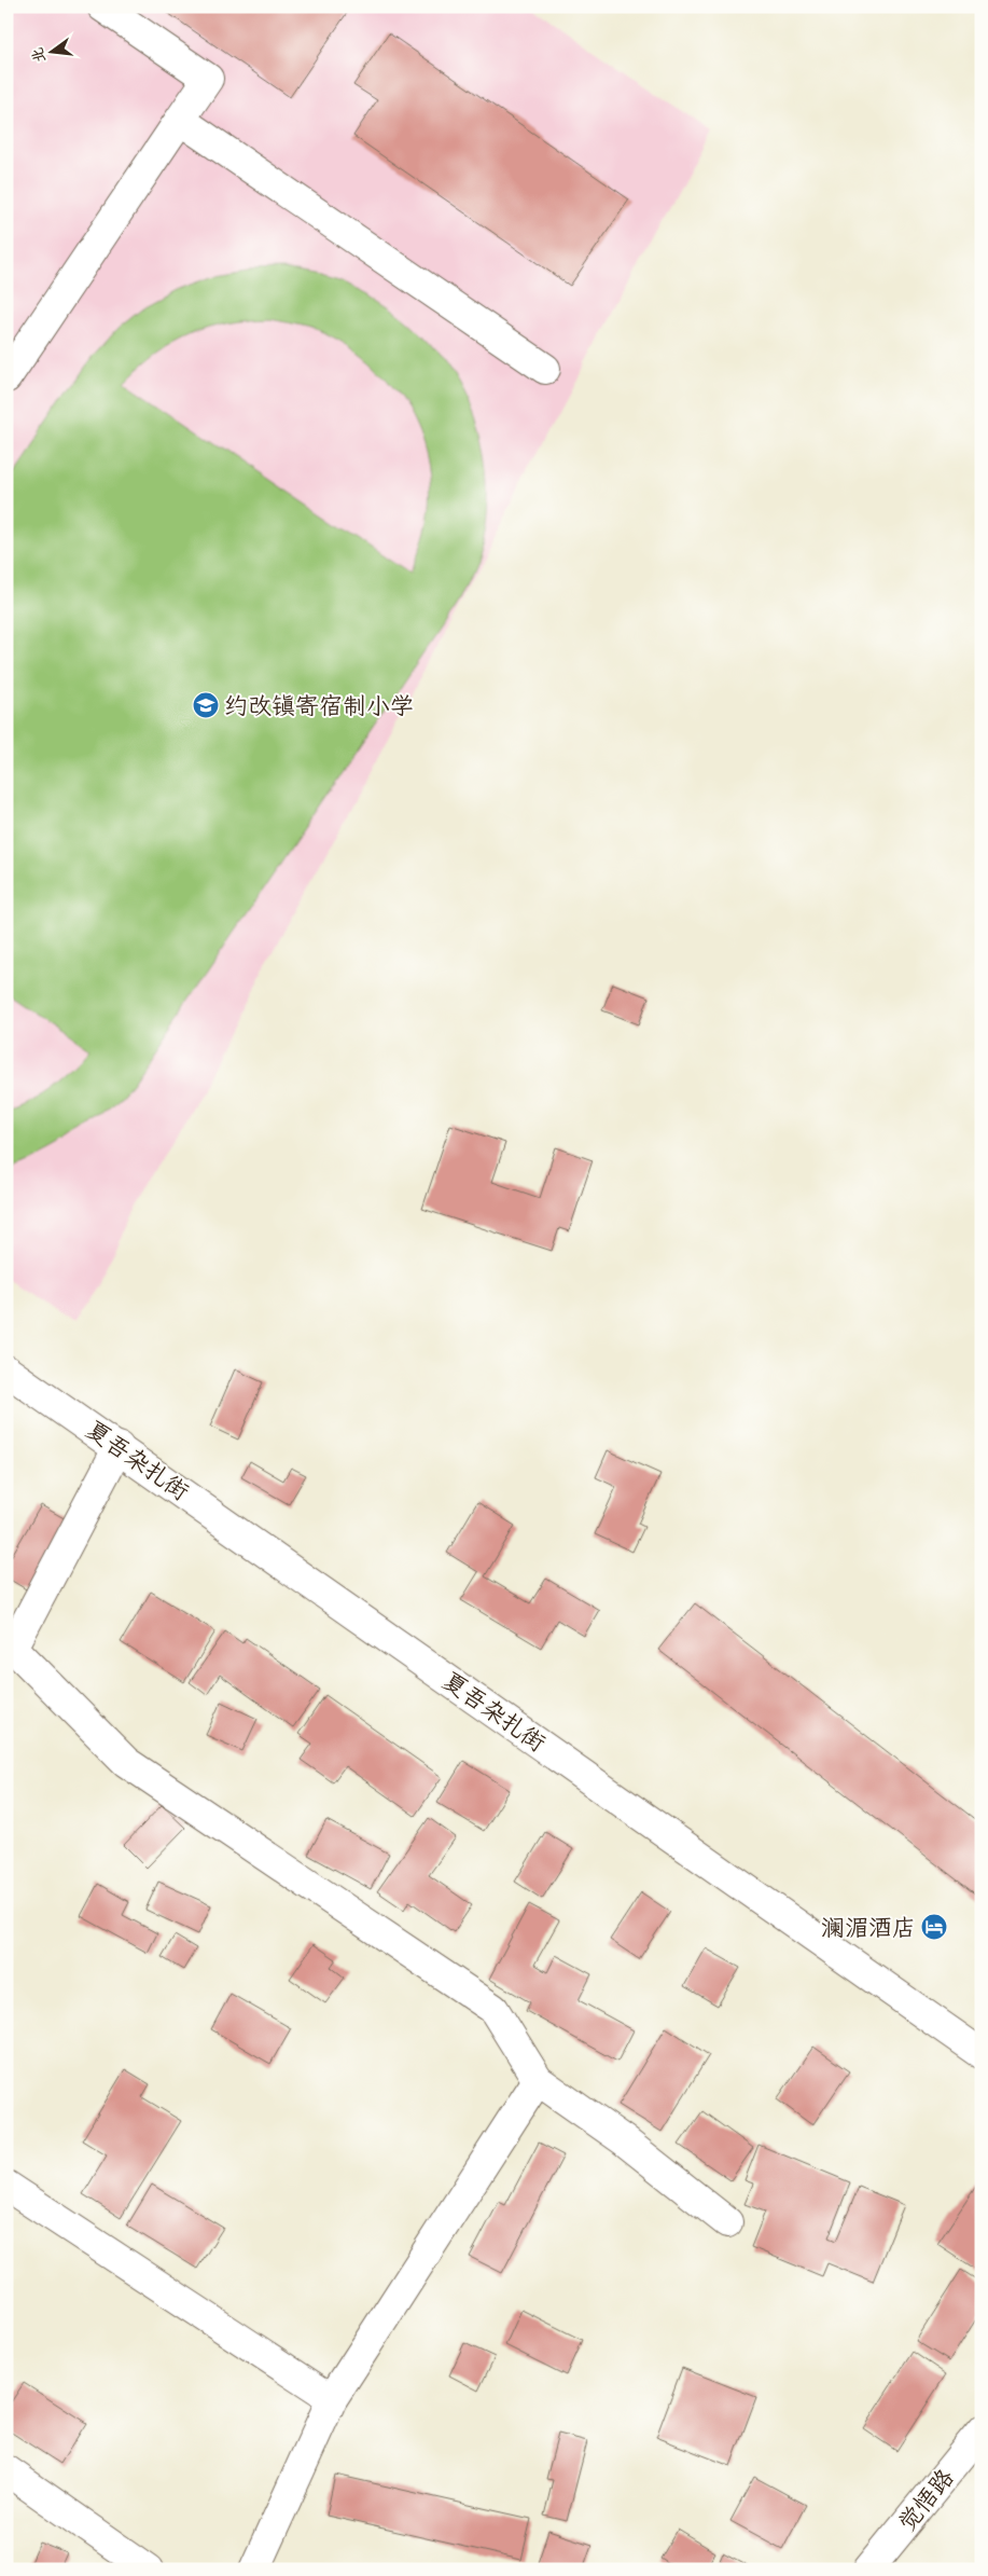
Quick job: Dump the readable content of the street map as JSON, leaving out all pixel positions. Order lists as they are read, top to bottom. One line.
{"streets":{"street":["夏吾杂扎街","觉悟路"]},"places":{"school or university":["约改镇寄宿制小学"],"hotel":["澜湄酒店"]},"north":"left"}
